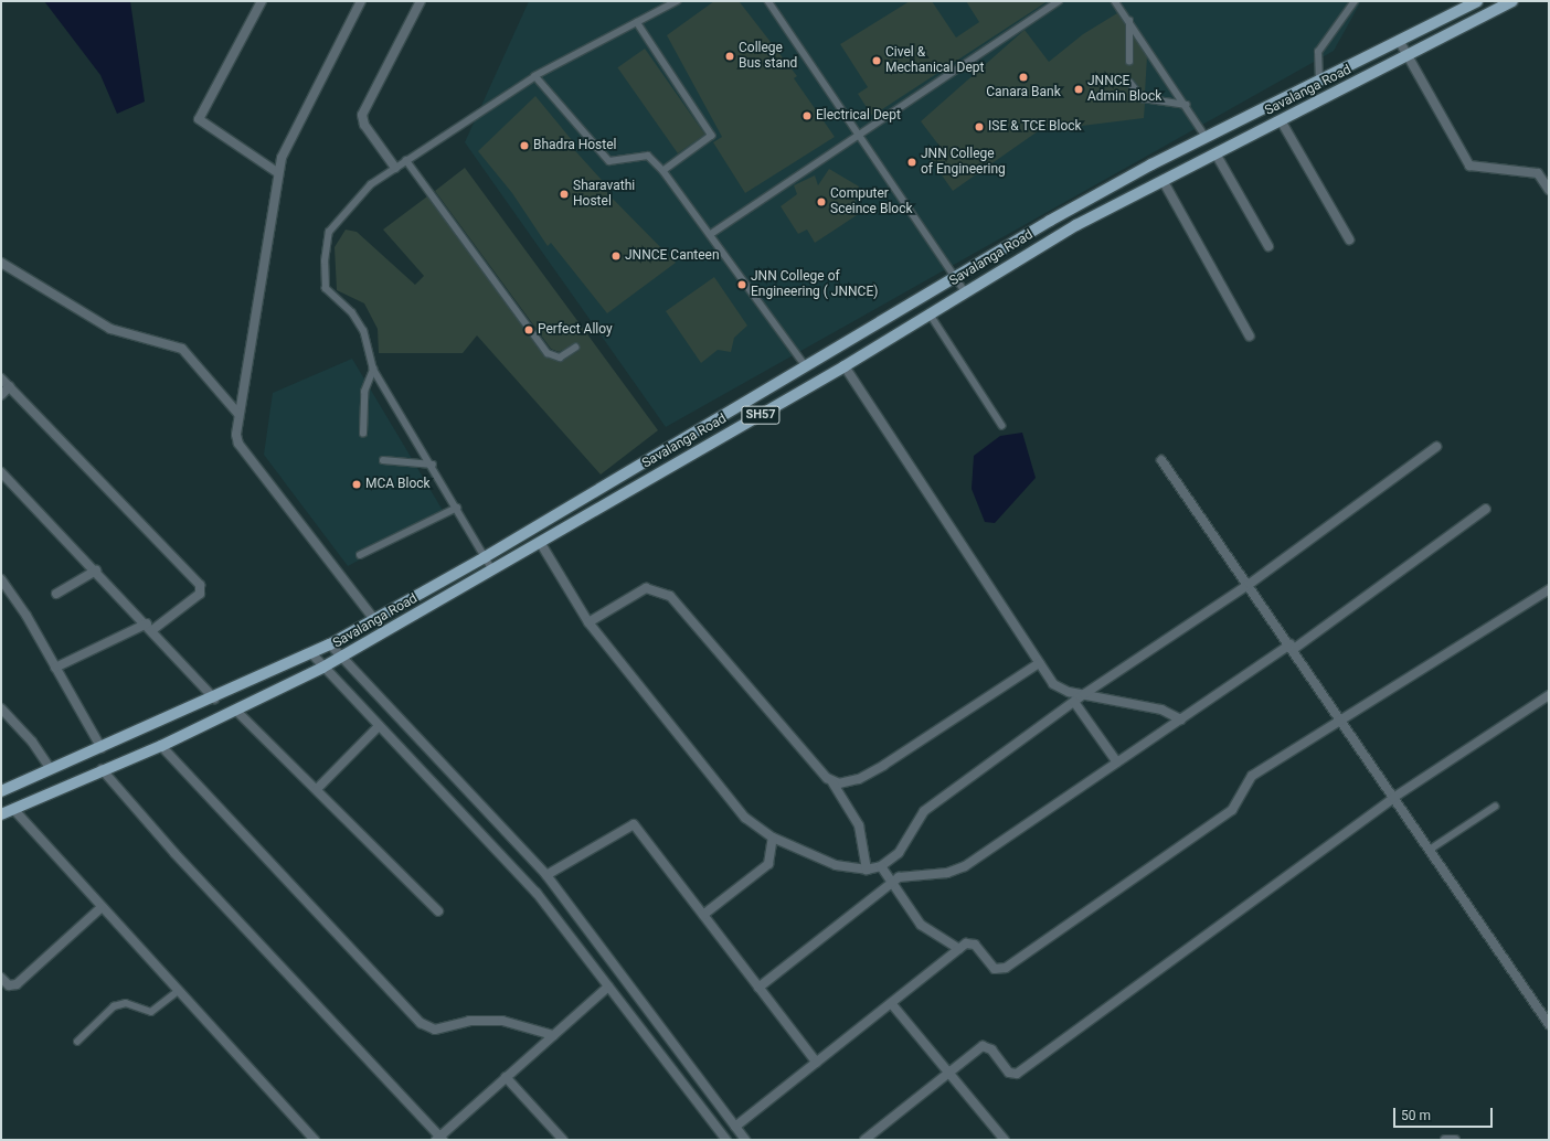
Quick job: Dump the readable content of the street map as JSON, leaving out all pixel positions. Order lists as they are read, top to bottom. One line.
{"streets":{"main road":["Savalanga Road","SH57"]},"places":["College Bus stand","Civel & Mechanical Dept","Canara Bank","JNNCE Admin Block","Electrical Dept","ISE & TCE Block","Bhadra Hostel","JNN College of Engineering","Sharavathi Hostel","Computer Sceince Block","JNNCE Canteen","JNN College of Engineering ( JNNCE)","Perfect Alloy","MCA Block"],"scale_bar":"50 m"}
